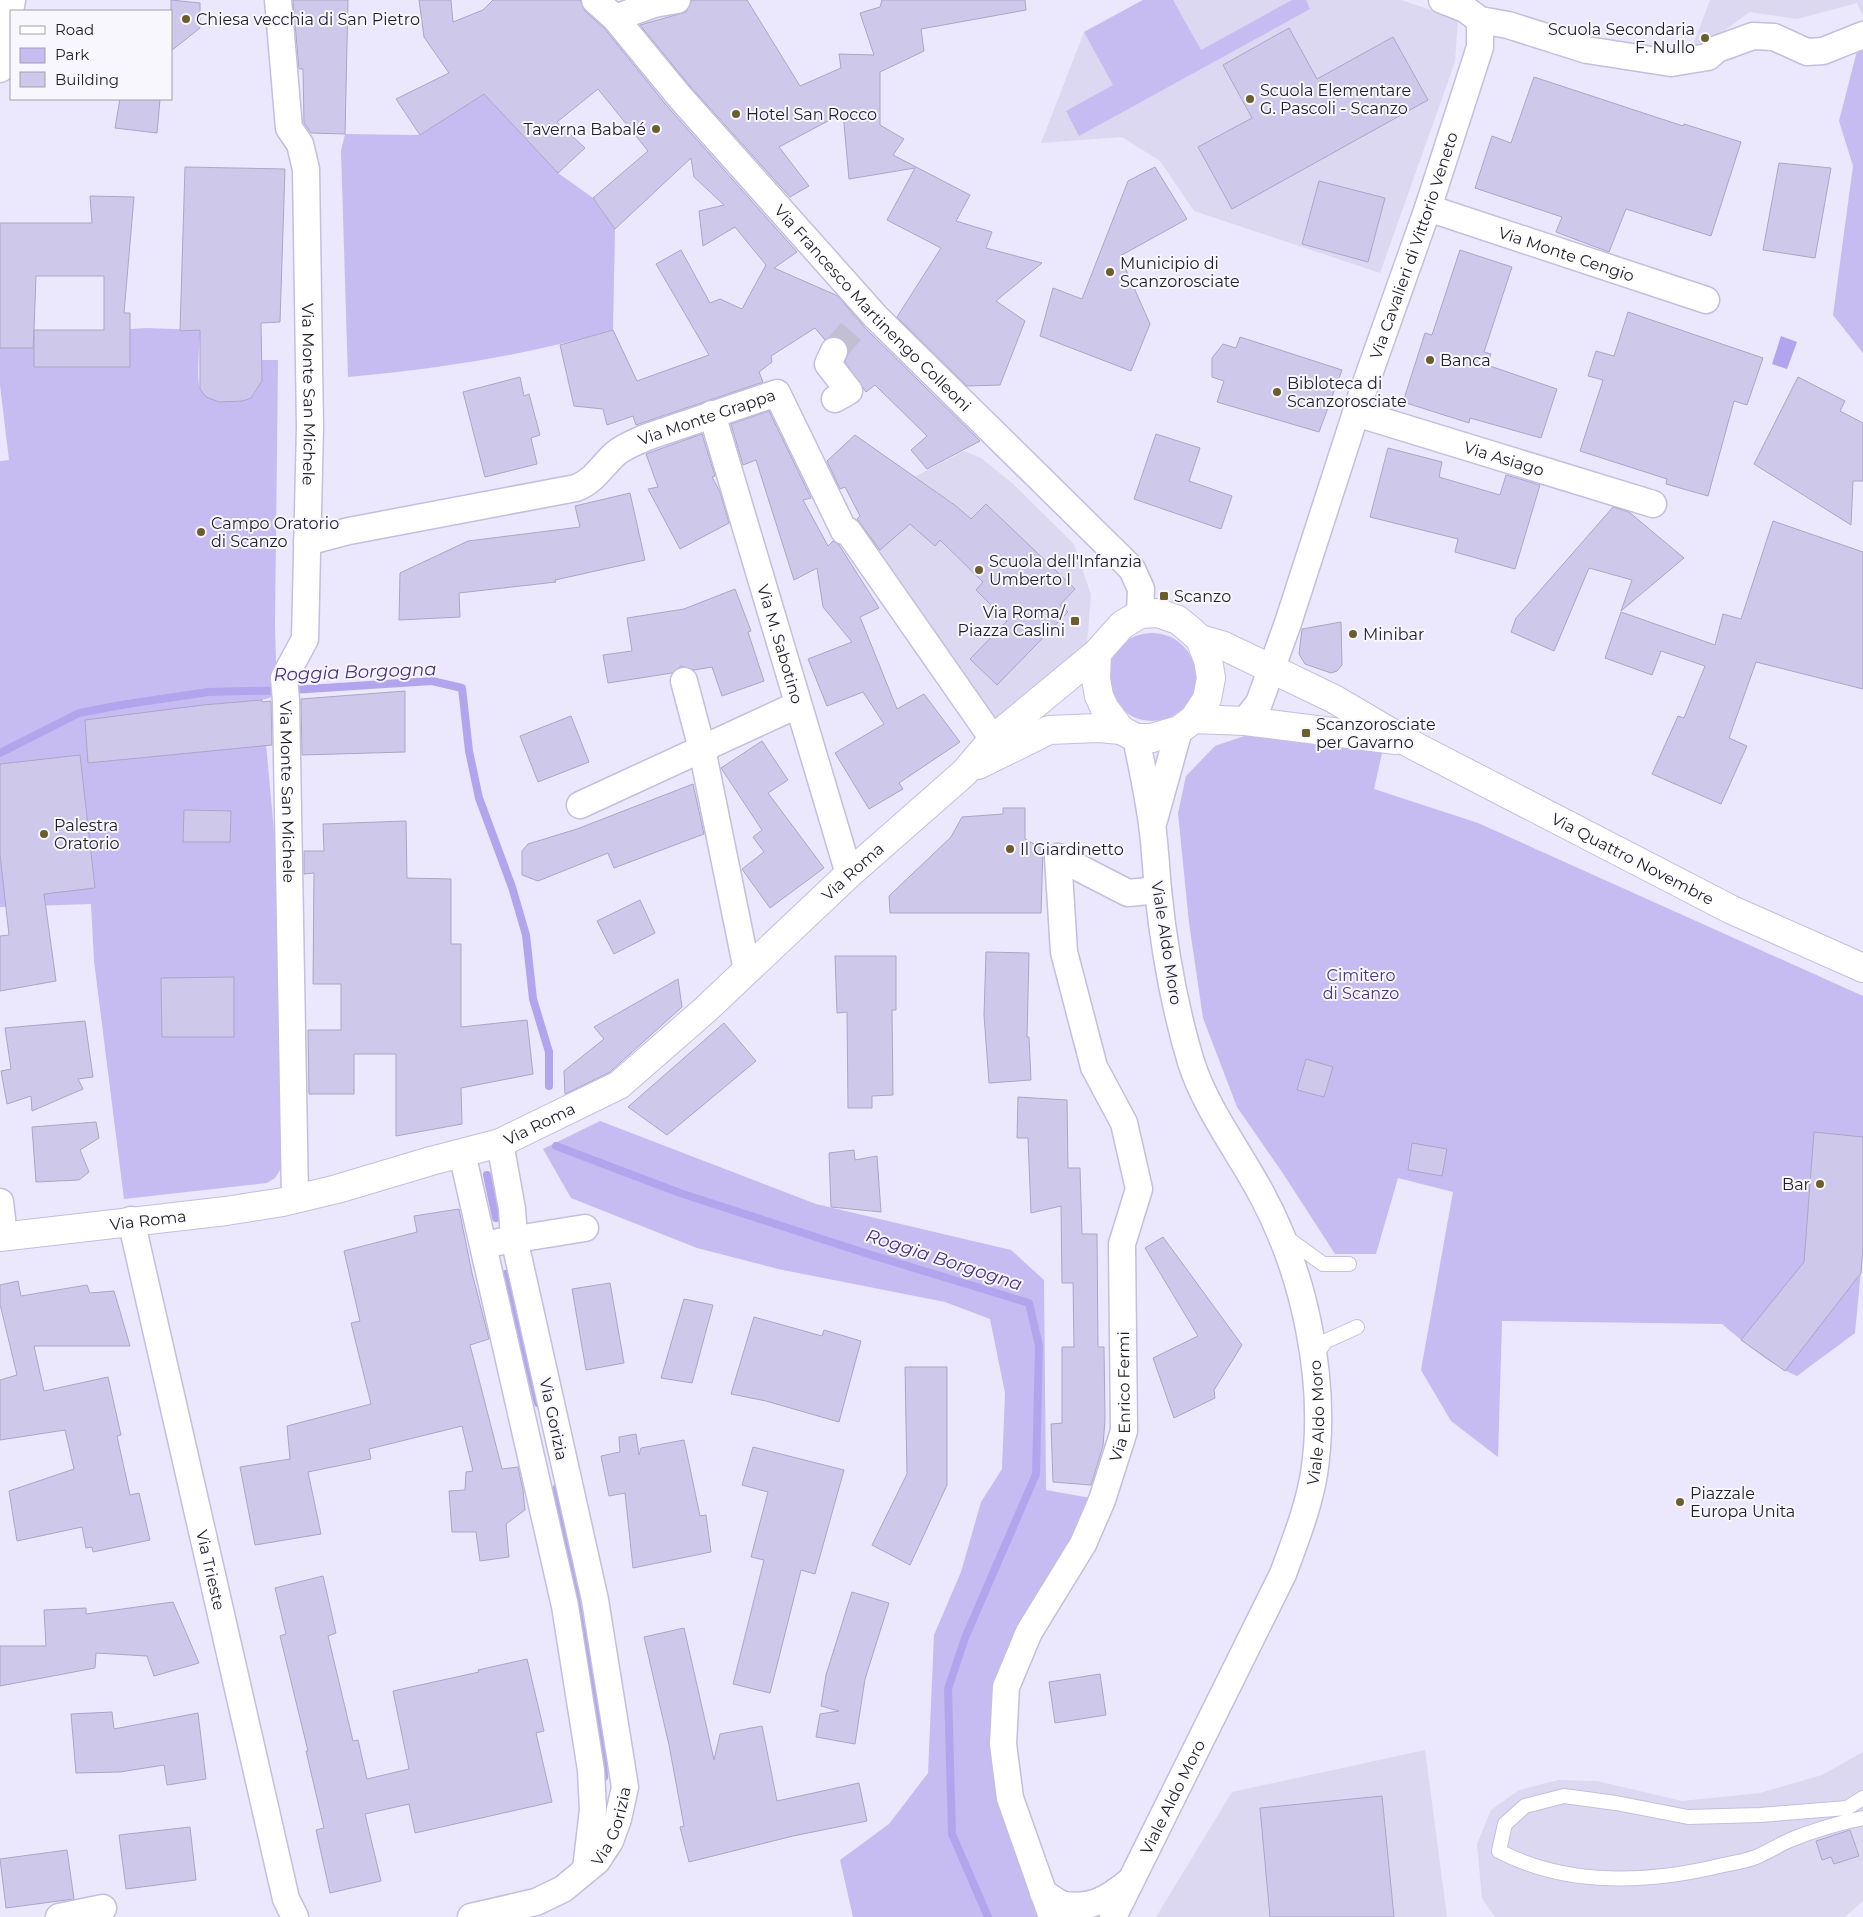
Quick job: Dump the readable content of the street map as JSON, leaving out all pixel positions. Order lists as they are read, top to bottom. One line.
{"streets":{"street":["Via Cavalieri di Vittorio Veneto","Via Monte Cengio","Via Francesco Martinengo Colleoni","Via Monte San Michele","Via Monte Grappa","Via Asiago","Via M. Sabotino","Via Quattro Novembre","Via Roma","Viale Aldo Moro","Via Enrico Fermi","Via Gorizia","Via Trieste"]},"crossings":[["Via Cavalieri di Vittorio Veneto","Via Monte Cengio"],["Via Cavalieri di Vittorio Veneto","Via Asiago"],["Via Cavalieri di Vittorio Veneto","Via Quattro Novembre"],["Via Francesco Martinengo Colleoni","Via Quattro Novembre"],["Via Francesco Martinengo Colleoni","Via Roma"],["Via Francesco Martinengo Colleoni","Viale Aldo Moro"],["Via Monte San Michele","Via Monte Grappa"],["Via Monte San Michele","Via Roma"],["Via Monte Grappa","Via M. Sabotino"],["Via Monte Grappa","Via Roma"],["Via M. Sabotino","Via Roma"],["Via Quattro Novembre","Via Roma"],["Via Quattro Novembre","Viale Aldo Moro"],["Via Roma","Viale Aldo Moro"],["Via Roma","Via Gorizia"],["Via Roma","Via Trieste"],["Viale Aldo Moro","Via Enrico Fermi"]],"water":["Roggia Borgogna"],"parks":["Cimitero di Scanzo"],"places":{"other":["Chiesa vecchia di San Pietro","Scuola Secondaria F. Nullo","Scuola Elementare G. Pascoli - Scanzo","Hotel San Rocco","Taverna Babalé","Municipio di Scanzorosciate","Banca","Bibloteca di Scanzorosciate","Campo Oratorio di Scanzo","Scuola dell'Infanzia Umberto I","Minibar","Palestra Oratorio","Il Giardinetto","Bar","Piazzale Europa Unita"],"transit":["Scanzo","Via Roma/ Piazza Caslini","Scanzorosciate per Gavarno"]},"legend":["Road","Park","Building"]}
